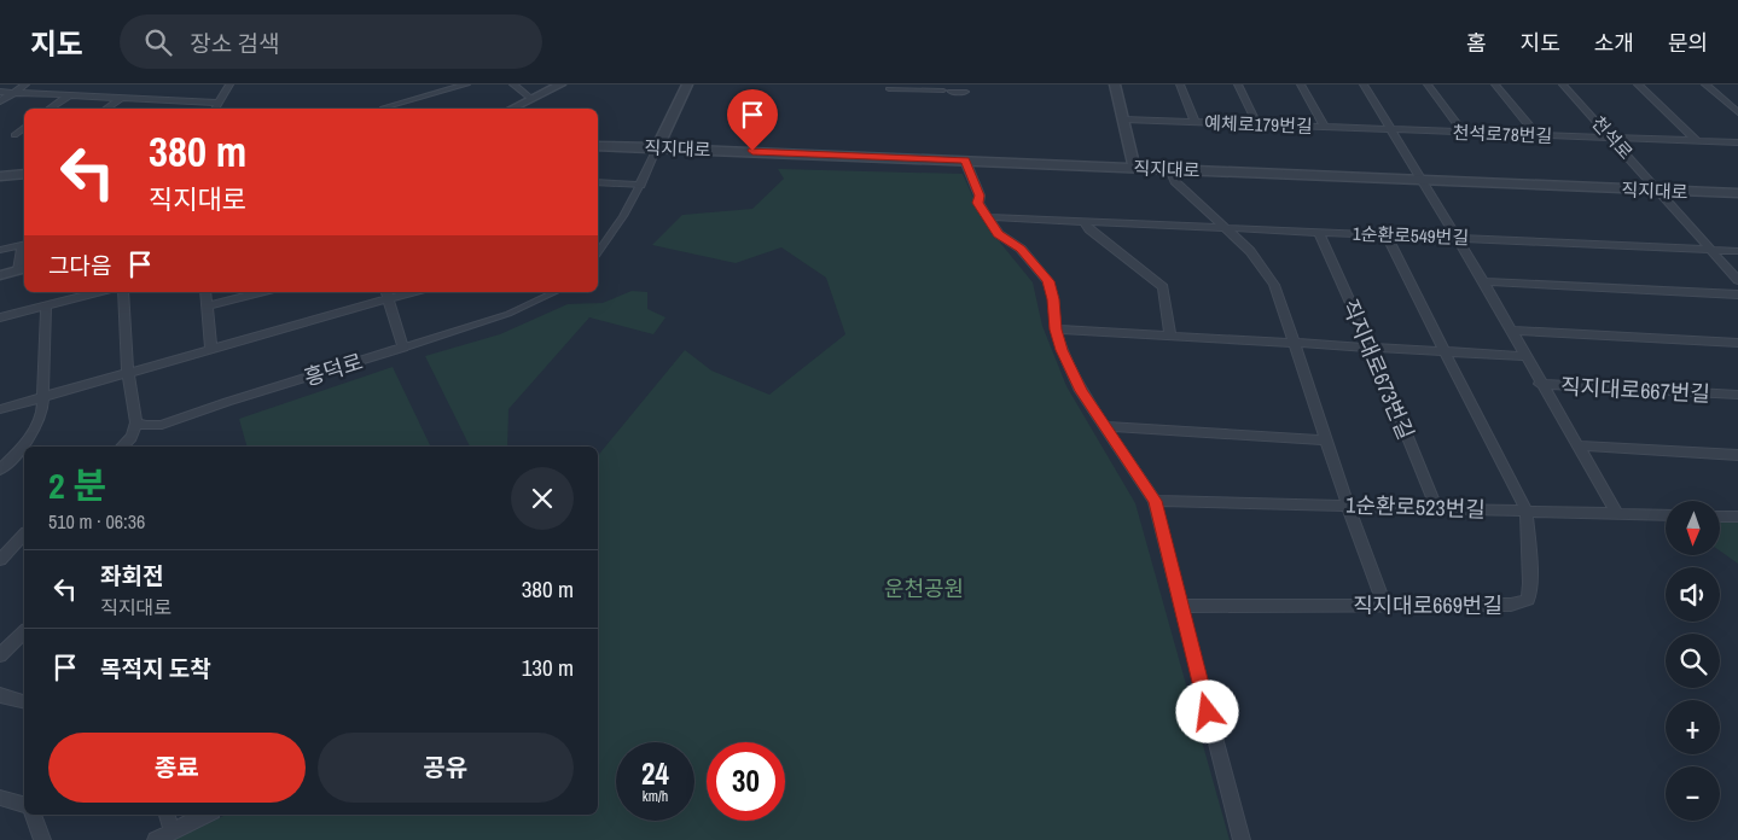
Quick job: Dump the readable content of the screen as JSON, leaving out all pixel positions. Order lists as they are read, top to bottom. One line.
{"streets":{"street":["예체로179번길","천석로78번길","천석로","직지대로","1순환로549번길","흥덕로","직지대로673번길","직지대로667번길","1순환로523번길","직지대로669번길"]},"crossings":[["예체로179번길","천석로78번길"],["예체로179번길","직지대로667번길"],["천석로78번길","천석로"],["천석로78번길","직지대로667번길"],["천석로","직지대로"],["천석로","1순환로549번길"],["직지대로","직지대로667번길"],["1순환로549번길","직지대로673번길"],["1순환로549번길","직지대로667번길"],["1순환로549번길","직지대로669번길"],["직지대로673번길","1순환로523번길"],["직지대로667번길","1순환로523번길"],["1순환로523번길","직지대로669번길"]],"parks":["운천공원"],"north":"bottom","page":{"header":"지도","search":"장소 검색","nav":["홈","지도","소개","문의"],"turn":["380 m","직지대로"],"then":"그다음","heading":["2 분","510 m · 06:36"],"map_buttons":["+","−"],"list":[{"name":"좌회전","note":"직지대로","value":"380 m"},{"name":"목적지 도착","value":"130 m"}],"buttons":["종료","공유"],"speed":"24 km/h","limit":"30"}}
